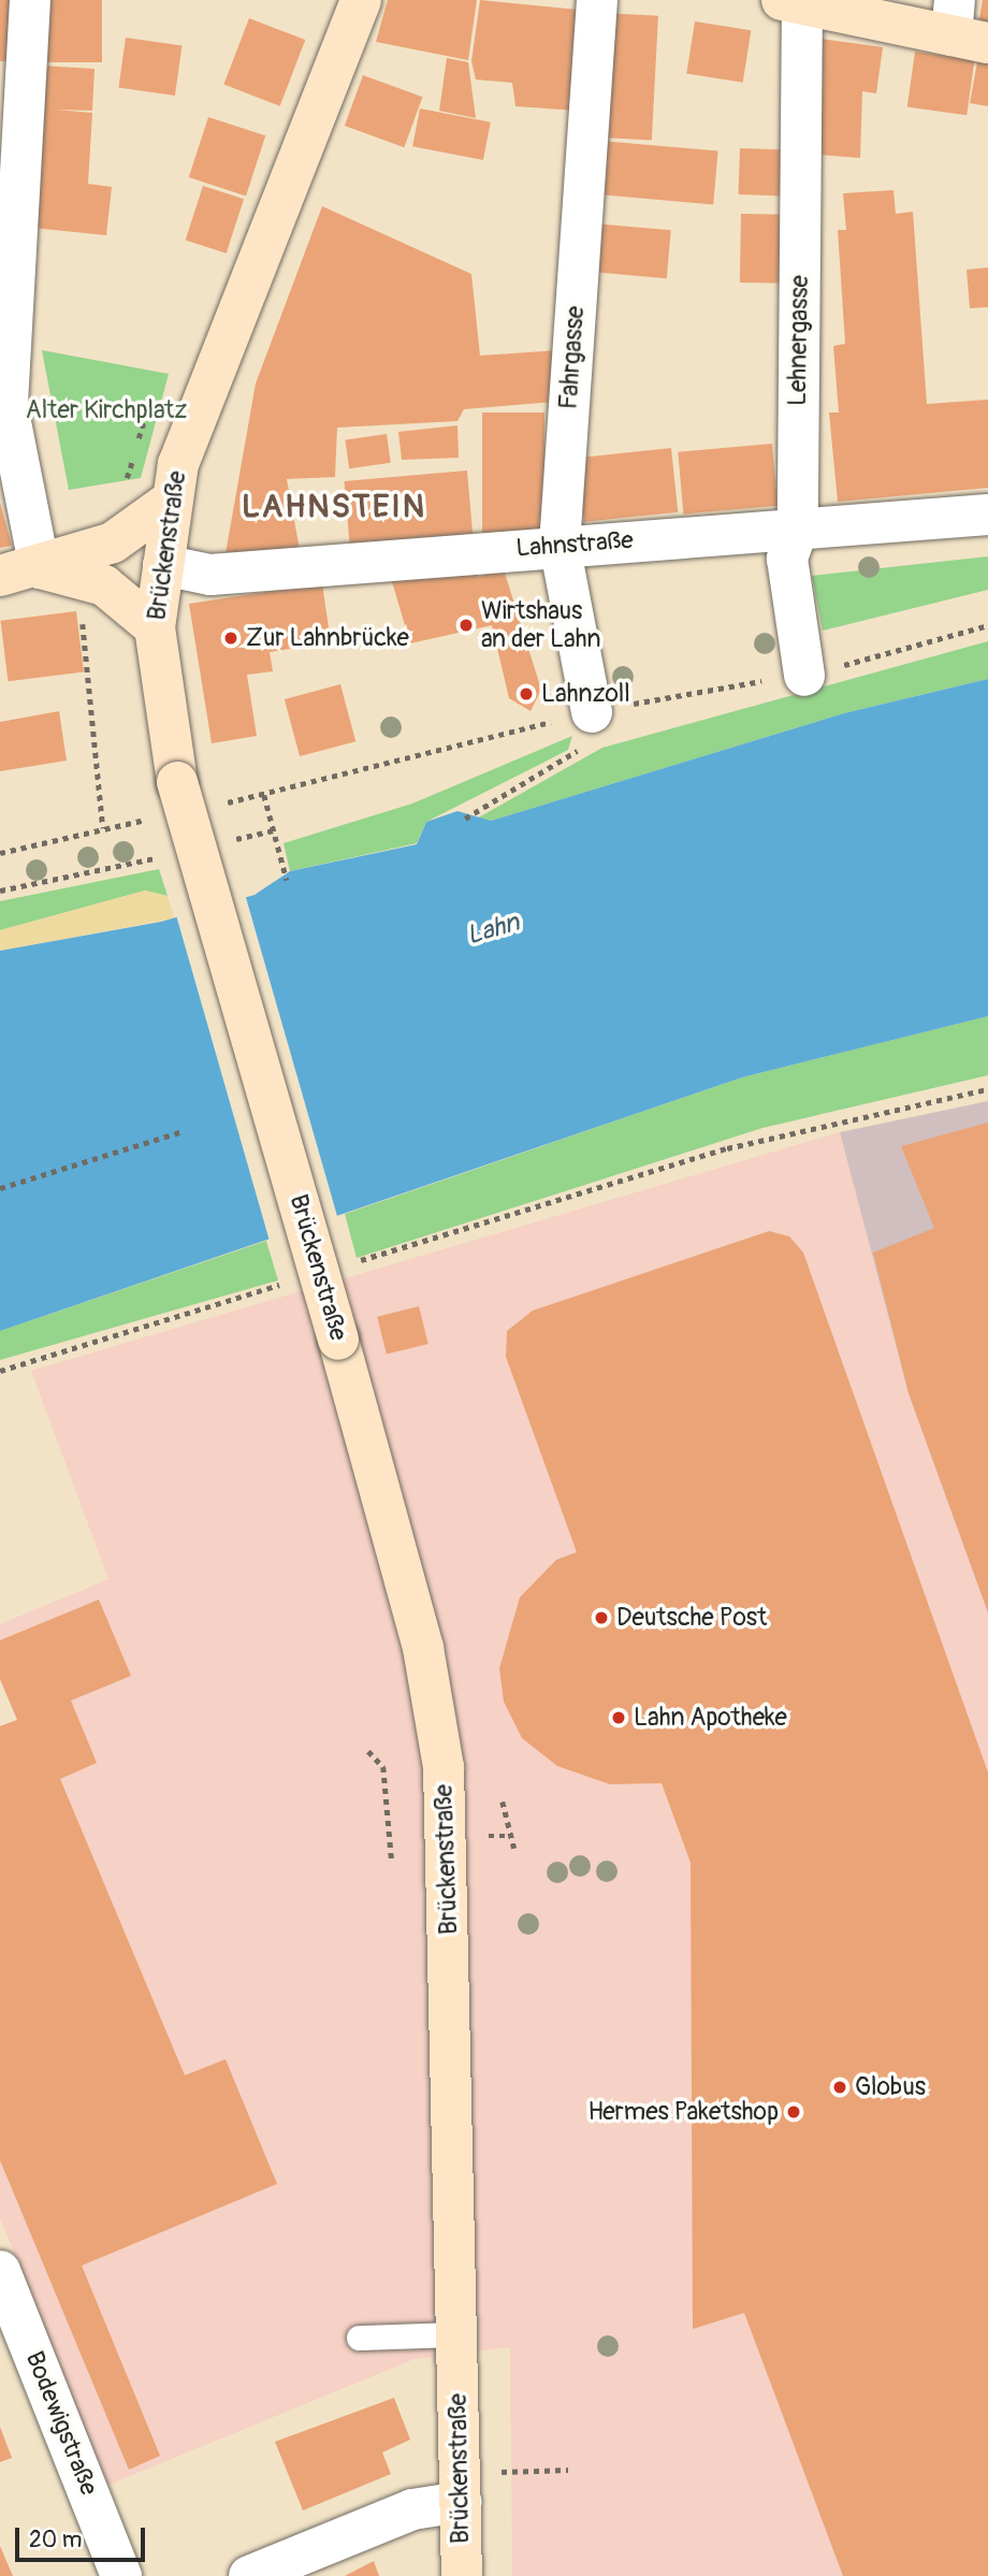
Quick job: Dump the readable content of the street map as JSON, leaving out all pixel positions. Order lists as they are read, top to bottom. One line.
{"streets":{"street":["Lehnergasse","Fahrgasse","Lahnstraße","Brückenstraße","Bodewigstraße"]},"crossings":[["Lehnergasse","Lahnstraße"],["Fahrgasse","Lahnstraße"],["Lahnstraße","Brückenstraße"]],"districts":["LAHNSTEIN"],"water":["Lahn"],"parks":["Alter Kirchplatz"],"places":["Wirtshaus an der Lahn","Zur Lahnbrücke","Lahnzoll","Deutsche Post","Lahn Apotheke","Globus","Hermes Paketshop"],"scale_bar":"20 m"}
